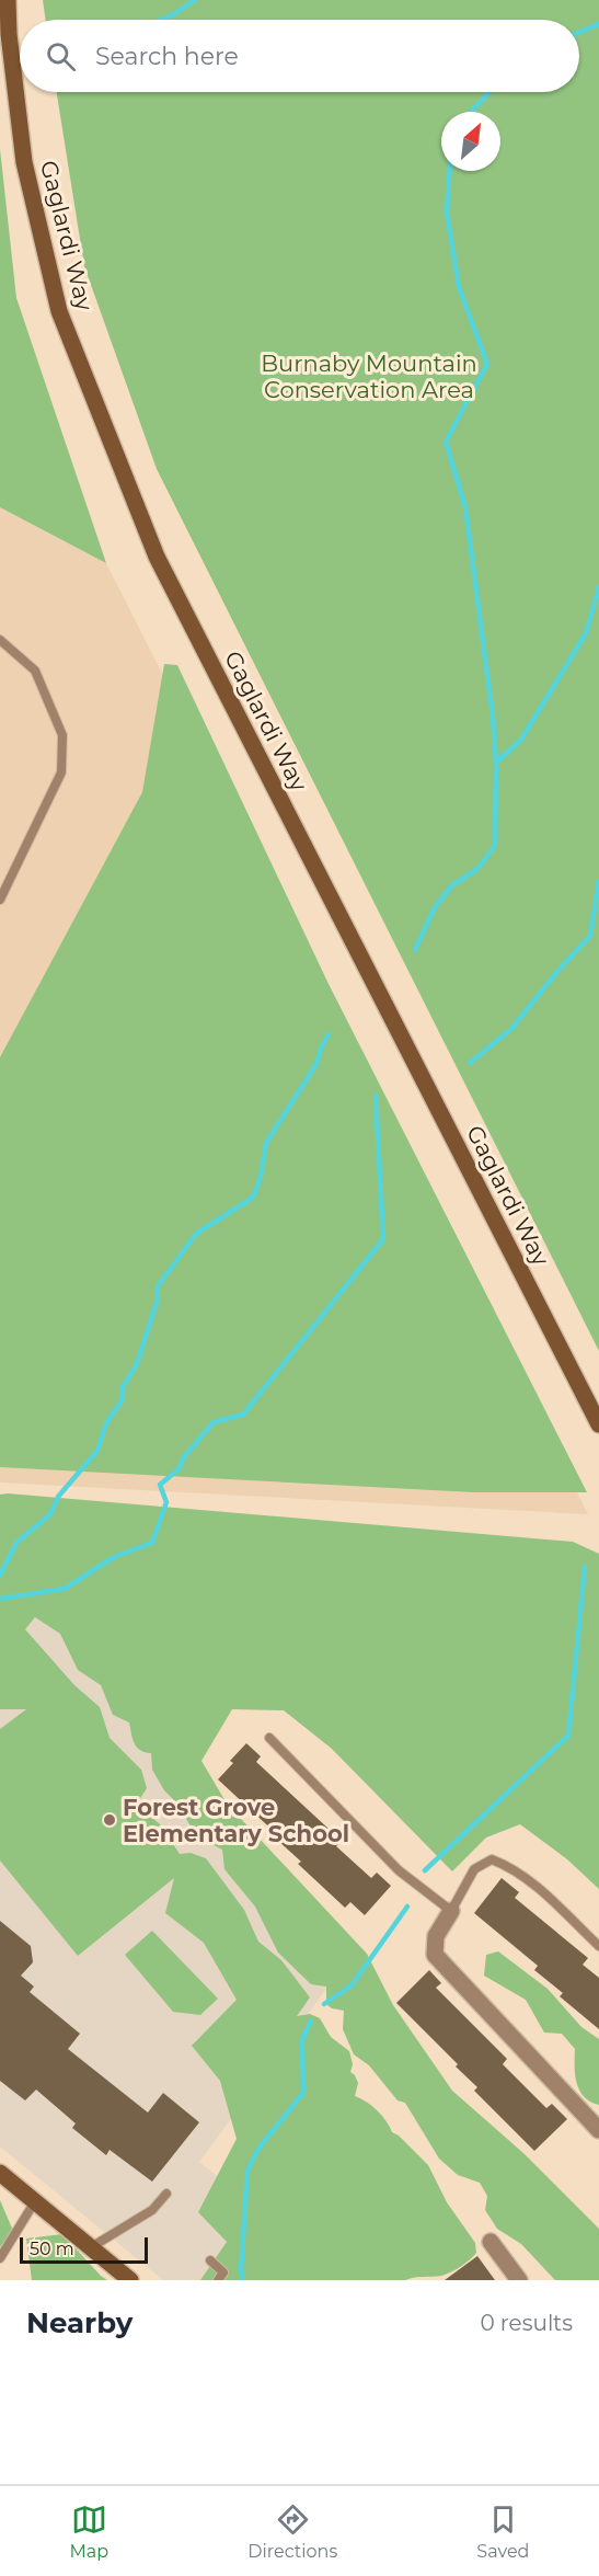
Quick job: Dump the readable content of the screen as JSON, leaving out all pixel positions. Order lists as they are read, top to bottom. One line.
{"streets":{"main road":["Gaglardi Way"]},"parks":["Burnaby Mountain Conservation Area"],"places":["Forest Grove Elementary School"],"scale_bar":"50 m","north":"top right","page":{"search":"Search here","scale":"50 m","heading":["Nearby","0 results"],"nav":["Map","Directions","Saved"]}}
